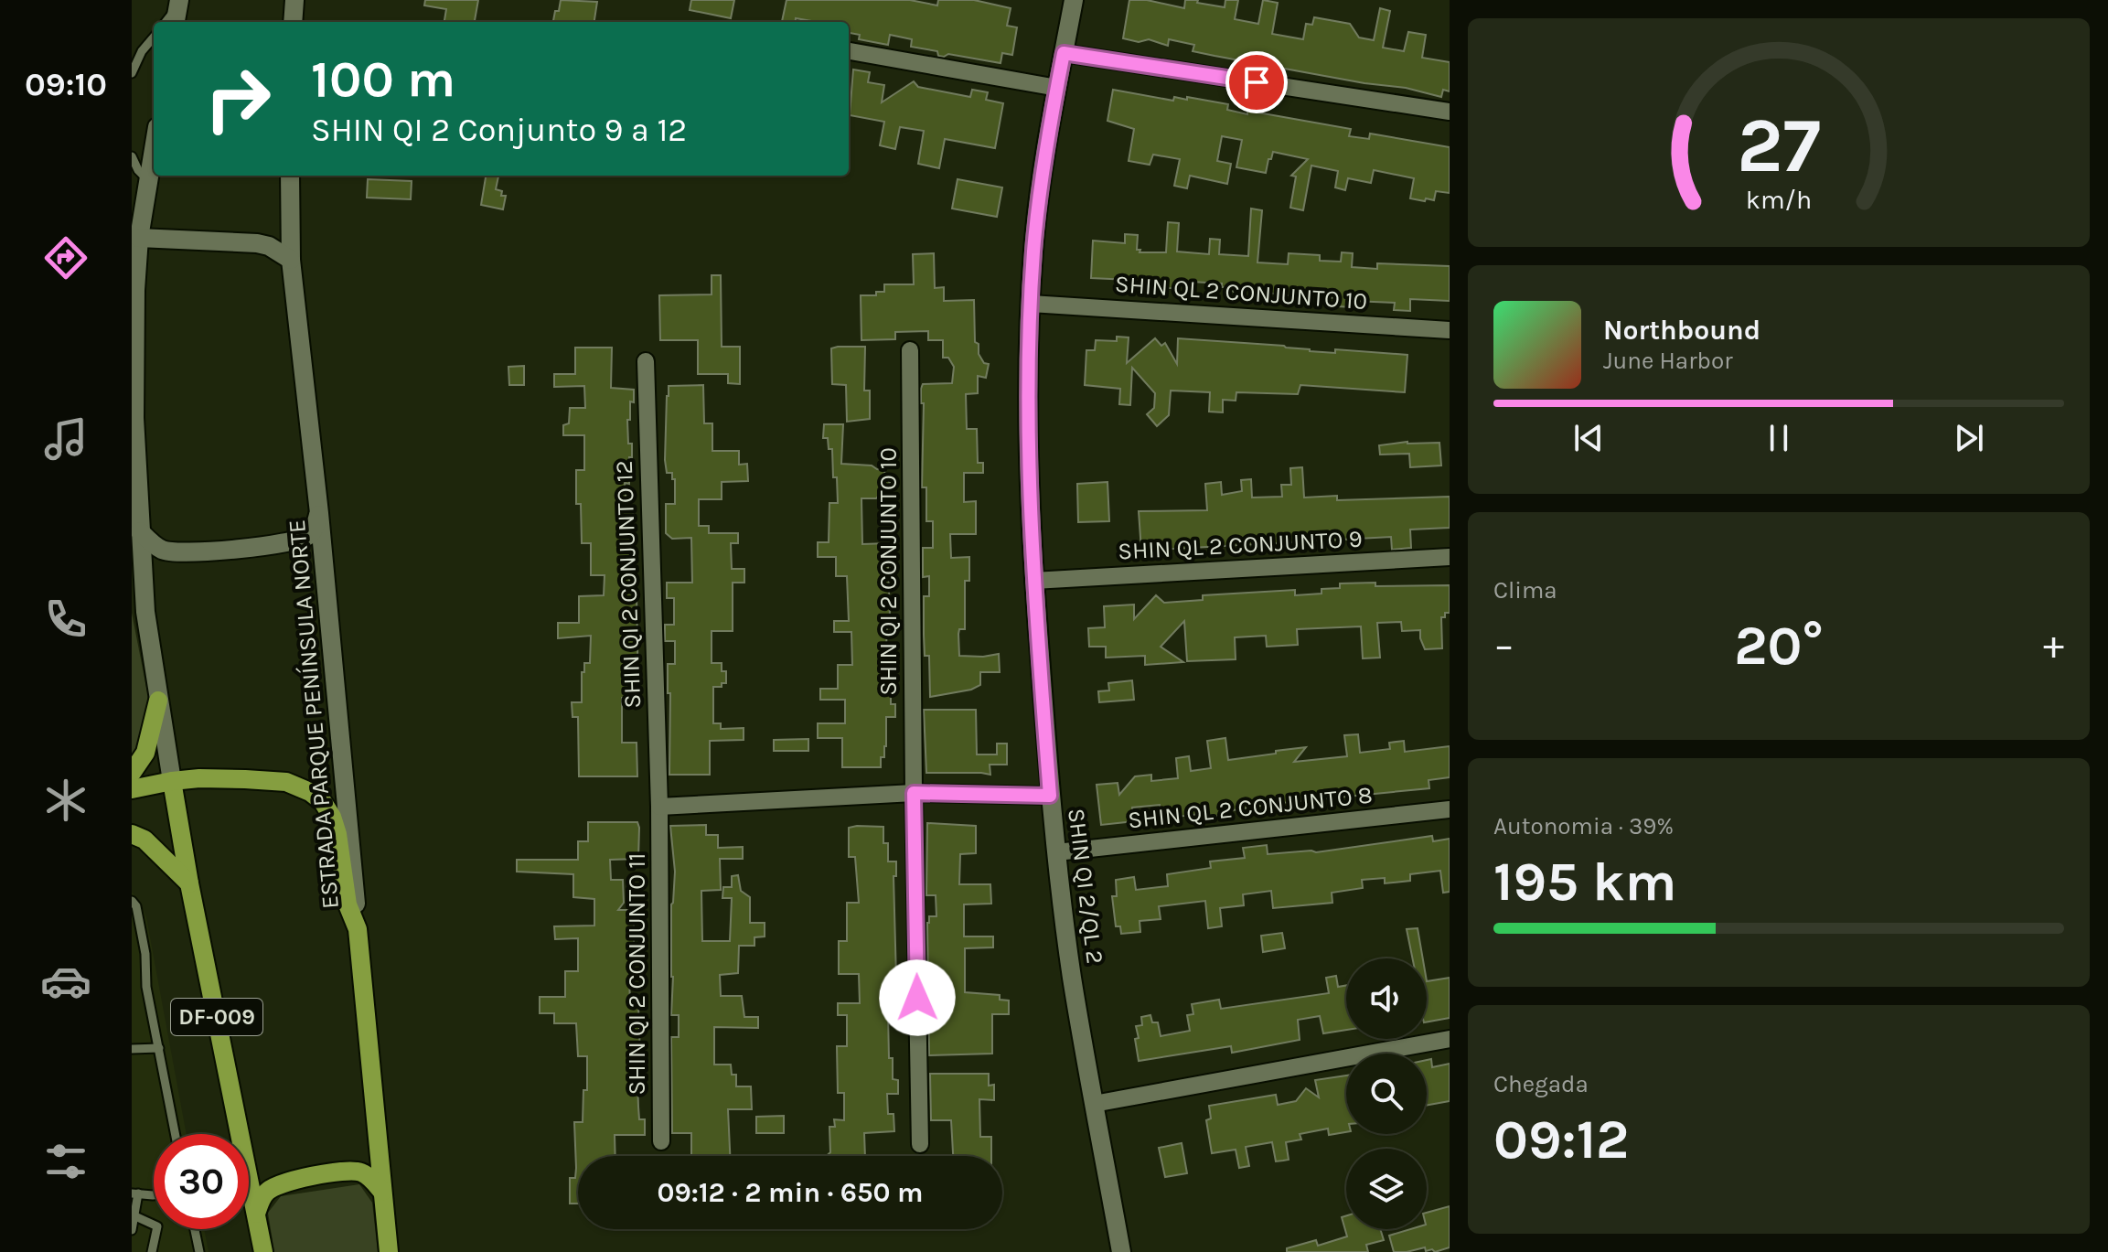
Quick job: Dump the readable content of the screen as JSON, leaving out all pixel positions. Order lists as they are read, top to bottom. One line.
{"streets":{"main road":["ESTRADA PARQUE PENÍNSULA NORTE","SHIN QI 2/QL 2","DF-009"],"street":["SHIN QL 2 CONJUNTO 10","SHIN QL 2 CONJUNTO 9","SHIN QI 2 CONJUNTO 10","SHIN QI 2 CONJUNTO 12","SHIN QL 2 CONJUNTO 8","SHIN QI 2 CONJUNTO 11"]},"crossings":[["SHIN QL 2 CONJUNTO 10","SHIN QI 2/QL 2"],["SHIN QL 2 CONJUNTO 9","SHIN QI 2/QL 2"],["SHIN QI 2 CONJUNTO 12","SHIN QI 2 CONJUNTO 11"],["SHIN QL 2 CONJUNTO 8","SHIN QI 2/QL 2"]],"page":{"tabs":"09:10","turn":["100 m","SHIN QI 2 Conjunto 9 a 12"],"song":["Northbound","June Harbor"],"tile":["Clima",["Autonomia · 39%","195 km"],["Chegada","09:12"]],"heat":["−","20°","+"],"limit":"30","trip":"09:12 · 2 min · 650 m","gauge":["27","km/h"]}}
